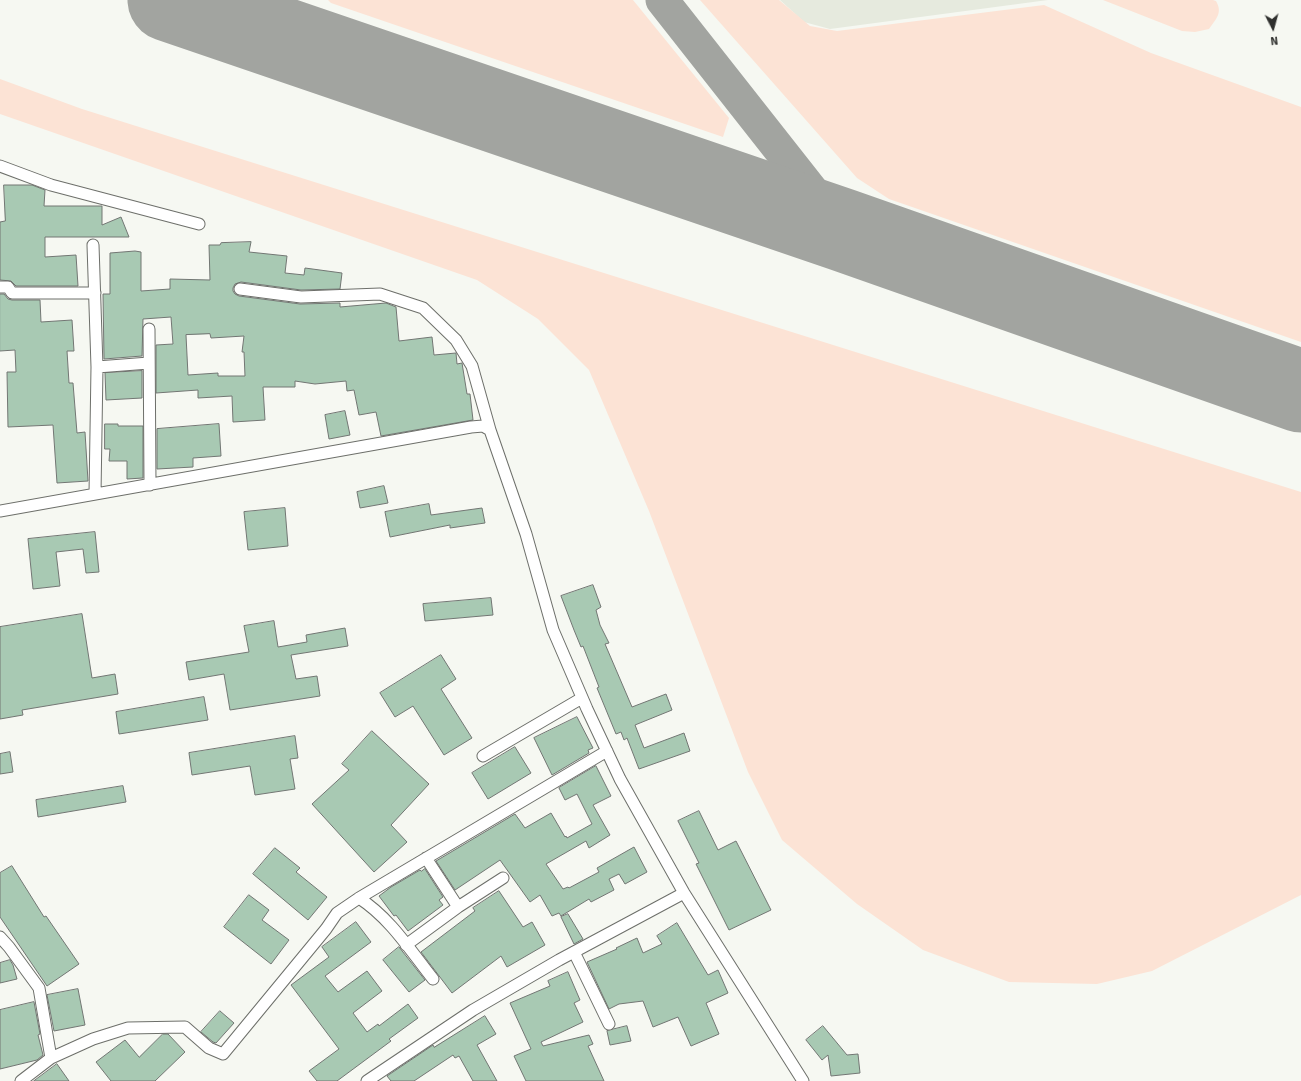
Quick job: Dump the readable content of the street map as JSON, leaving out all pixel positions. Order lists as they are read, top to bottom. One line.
{"north":"bottom"}
